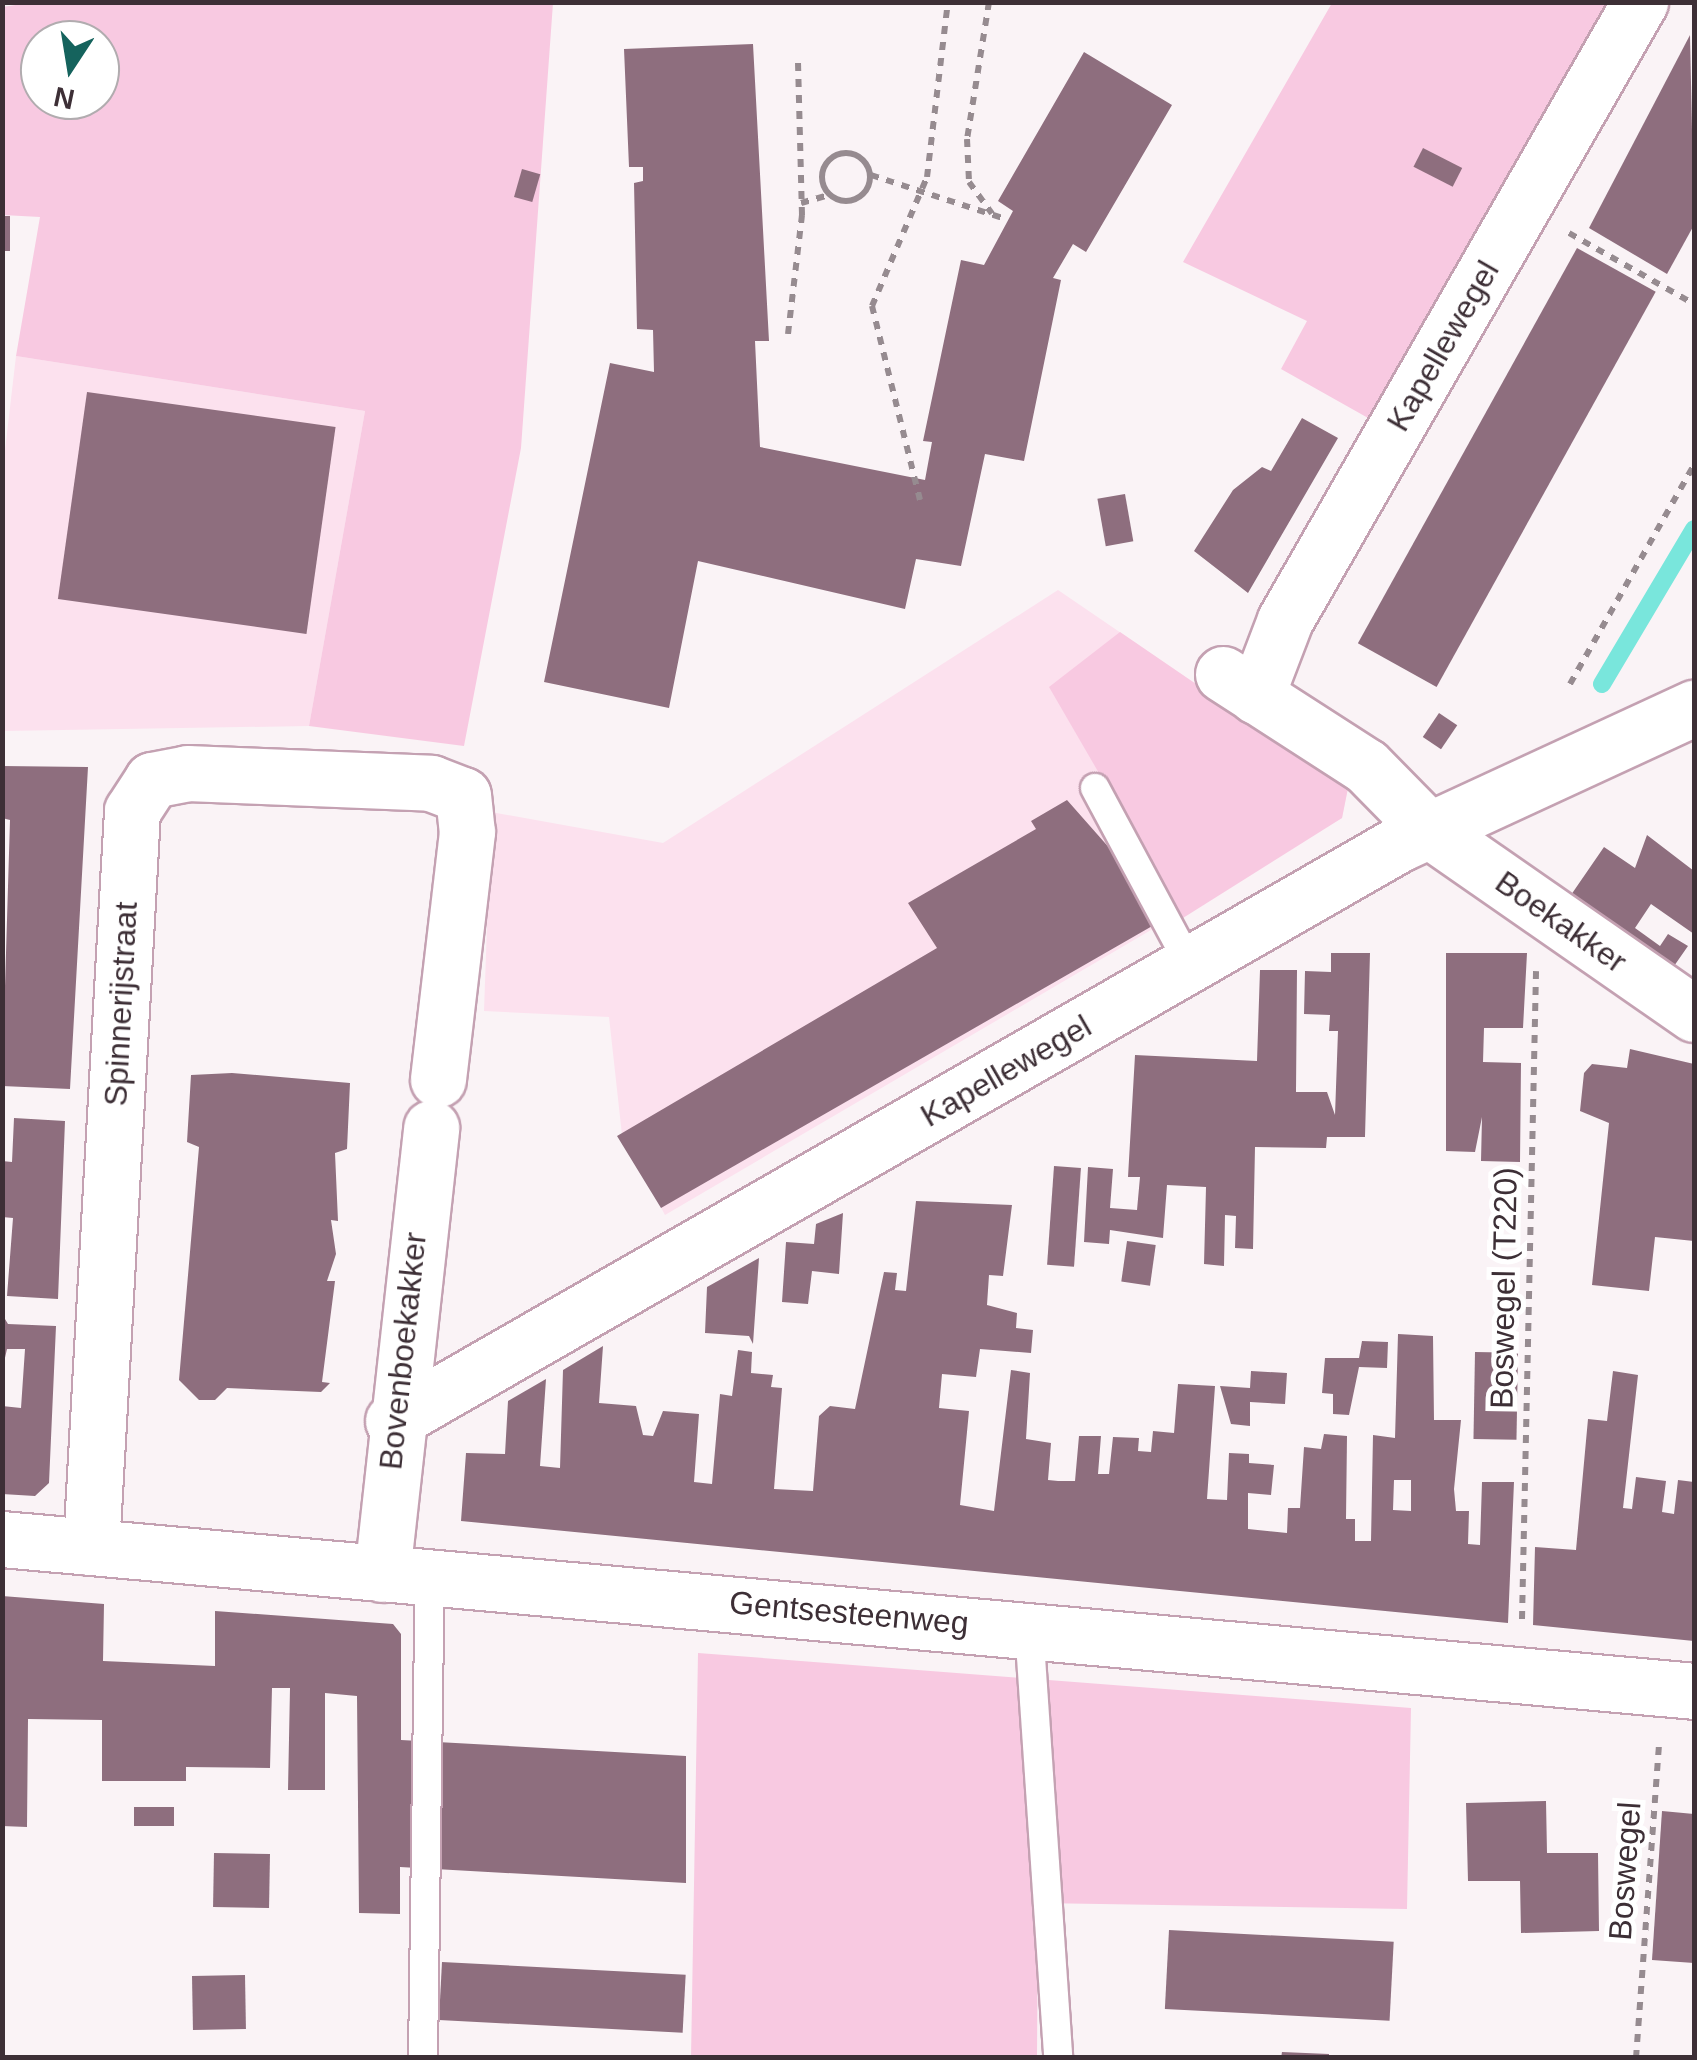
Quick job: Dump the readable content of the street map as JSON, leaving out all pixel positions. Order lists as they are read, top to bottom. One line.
{"streets":{"street":["Kapellewegel","Boekakker","Spinnerijstraat","Bovenboekakker","Gentsesteenweg"],"path":["Boswegel (T220)","Boswegel"]},"crossings":[["Kapellewegel","Boekakker"],["Kapellewegel","Bovenboekakker"],["Boekakker","Boswegel (T220)"],["Spinnerijstraat","Bovenboekakker"],["Spinnerijstraat","Gentsesteenweg"],["Boswegel (T220)","Gentsesteenweg"],["Bovenboekakker","Gentsesteenweg"],["Gentsesteenweg","Boswegel"]],"north":"bottom"}
